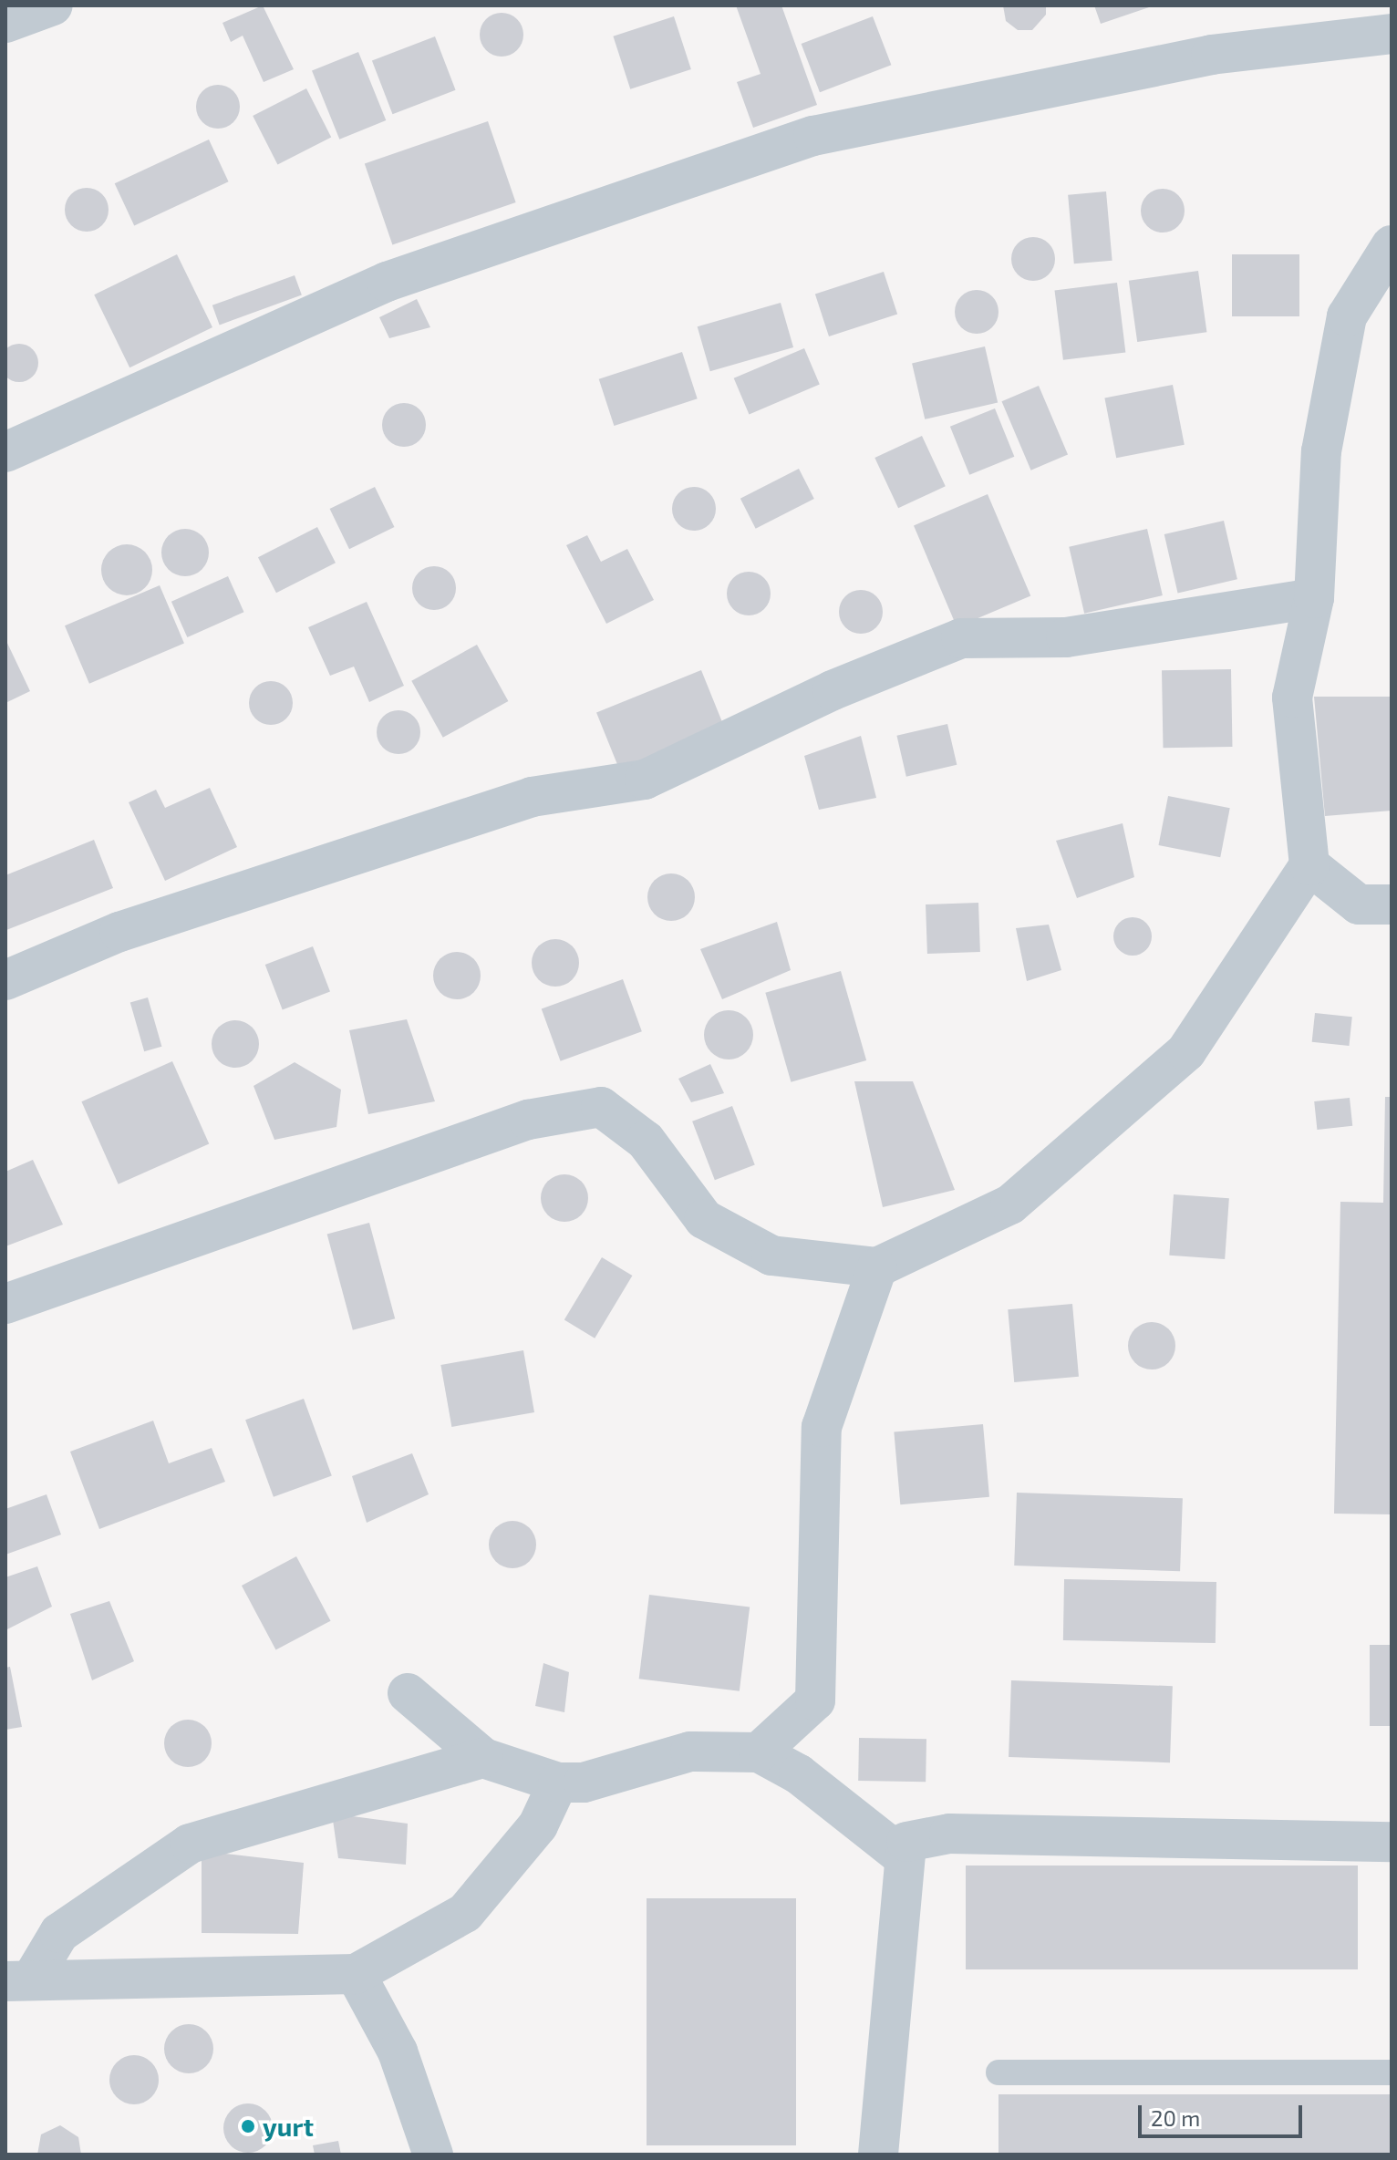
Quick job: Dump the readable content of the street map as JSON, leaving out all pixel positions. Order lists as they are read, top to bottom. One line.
{"places":["yurt"],"scale_bar":"20 m"}
